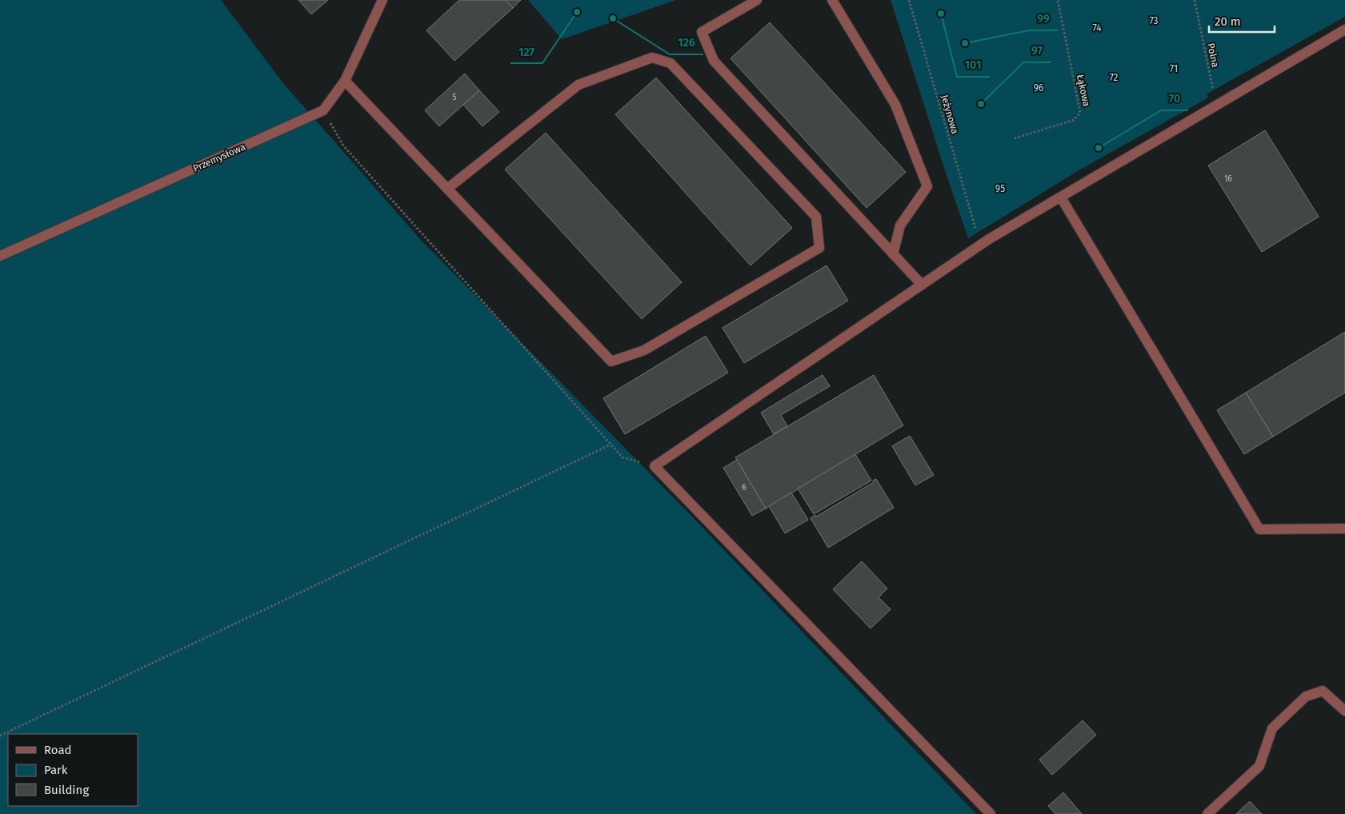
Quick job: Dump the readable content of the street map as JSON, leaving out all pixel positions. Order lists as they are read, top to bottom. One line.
{"streets":{"street":["Przemysłowa"],"path":["Polna","Łąkowa","Jeżynowa"]},"parks":["73","74","71","72","96","95"],"places":["127","101","126","99","97","70"],"house_numbers":["5","16","6"],"legend":["Road","Park","Building"],"scale_bar":"20 m"}
